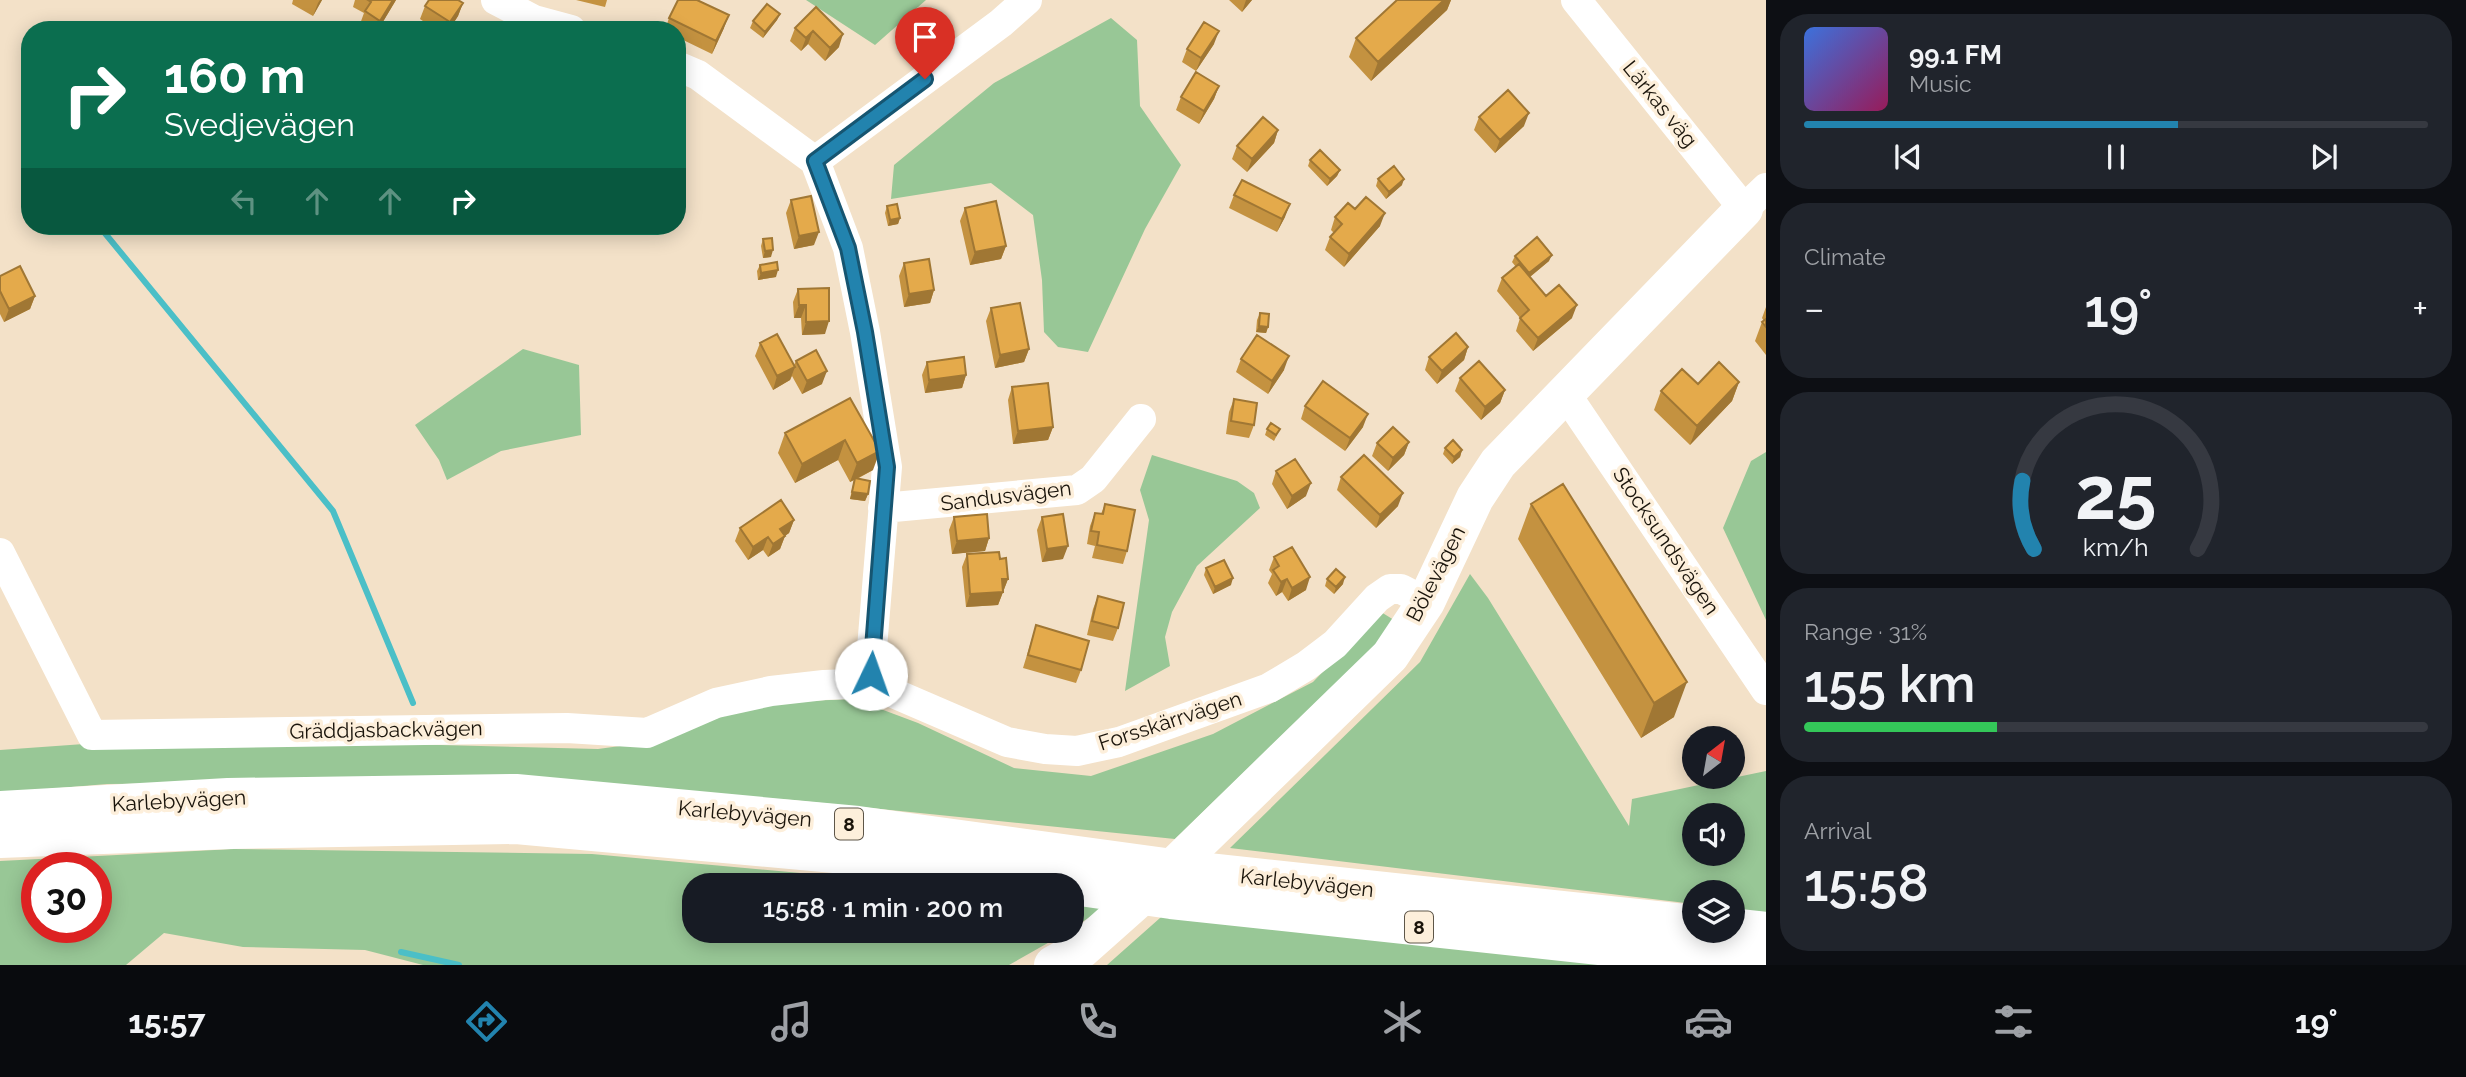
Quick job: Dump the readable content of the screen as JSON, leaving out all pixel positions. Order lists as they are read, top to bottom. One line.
{"streets":{"main road":["Bölevägen","Karlebyvägen","8"],"street":["Lärkas väg","Sandusvägen","Stocksundsvägen","Forsskärrvägen","Gräddjasbackvägen"]},"crossings":[["Lärkas väg","Bölevägen"],["Stocksundsvägen","Bölevägen"],["Bölevägen","Forsskärrvägen"],["Forsskärrvägen","Gräddjasbackvägen"]],"north":"top right","page":{"turn":["160 m","Svedjevägen"],"song":["99.1 FM","Music"],"tile":["Climate",["Range · 31%","155 km"],["Arrival","15:58"]],"heat":["−","19°","+"],"limit":"30","trip":"15:58 · 1 min · 200 m","tabs":["15:57","19°"],"gauge":["25","km/h"]}}
